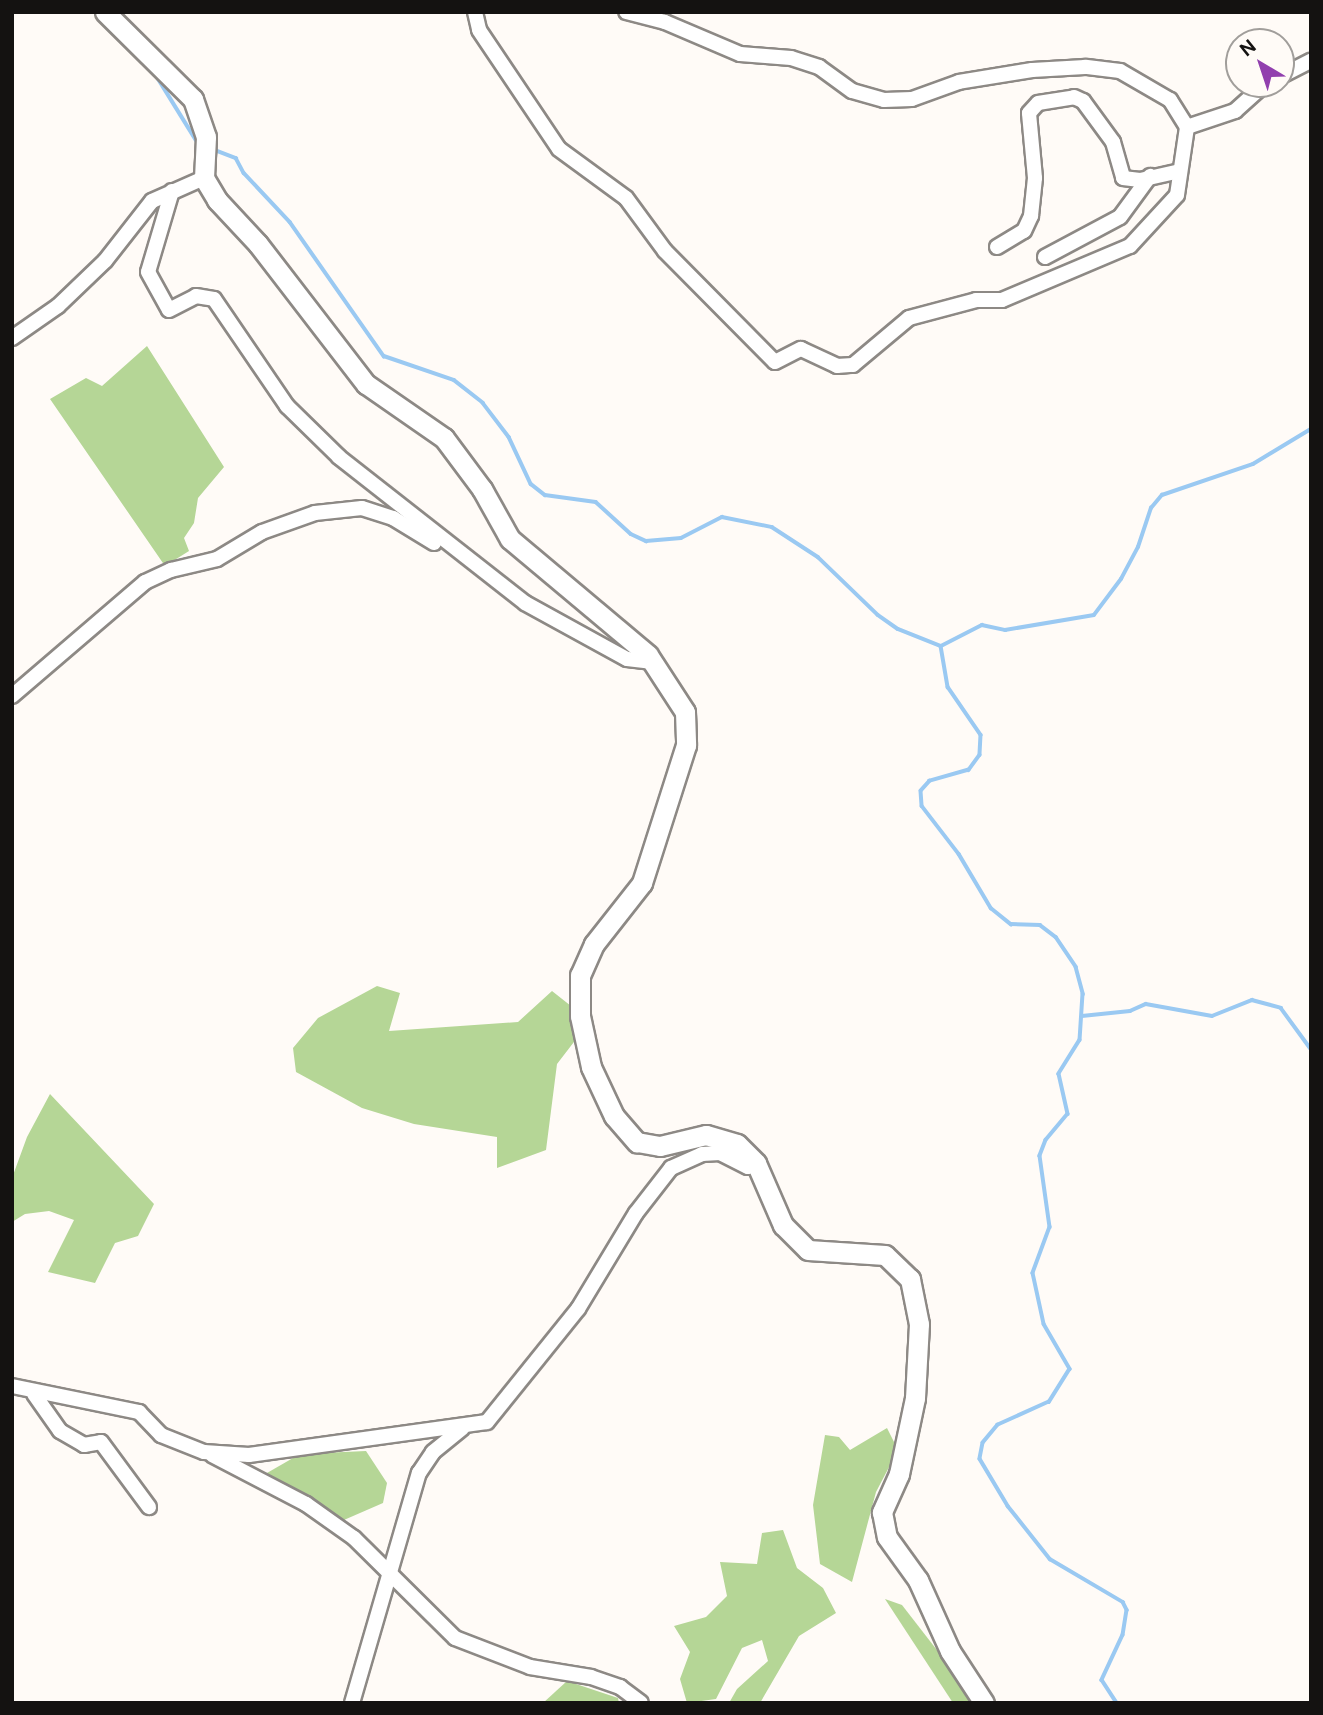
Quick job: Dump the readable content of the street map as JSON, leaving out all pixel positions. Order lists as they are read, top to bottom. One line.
{"north":"top left"}
